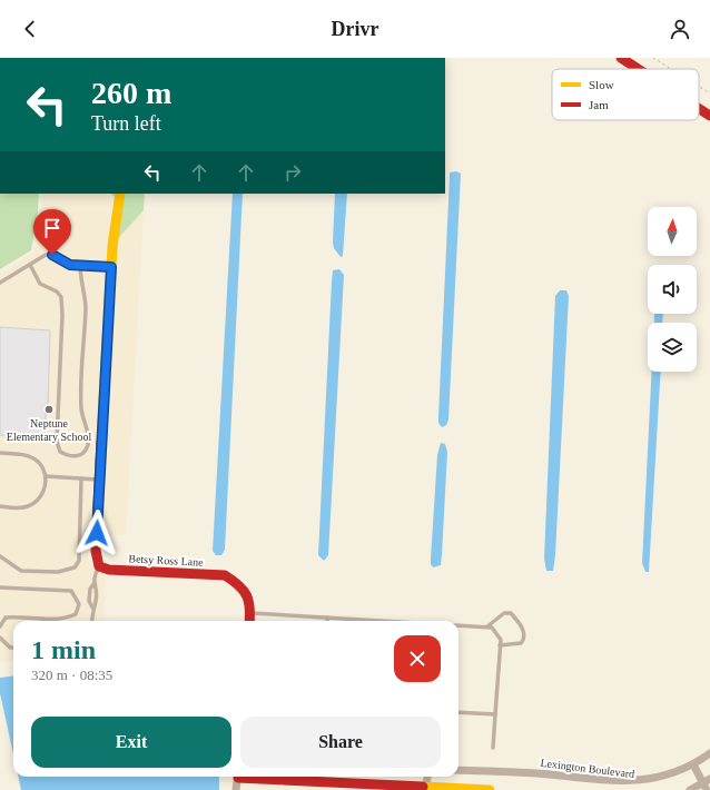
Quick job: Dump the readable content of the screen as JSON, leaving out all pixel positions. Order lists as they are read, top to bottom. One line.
{"streets":{"street":["Betsy Ross Lane","Lexington Boulevard"]},"places":["Neptune Elementary School"],"legend":["Slow","Jam"],"north":"top","page":{"header":"Drivr","turn":["260 m","Turn left"],"heading":["1 min","320 m · 08:35"],"buttons":["Exit","Share"]}}
